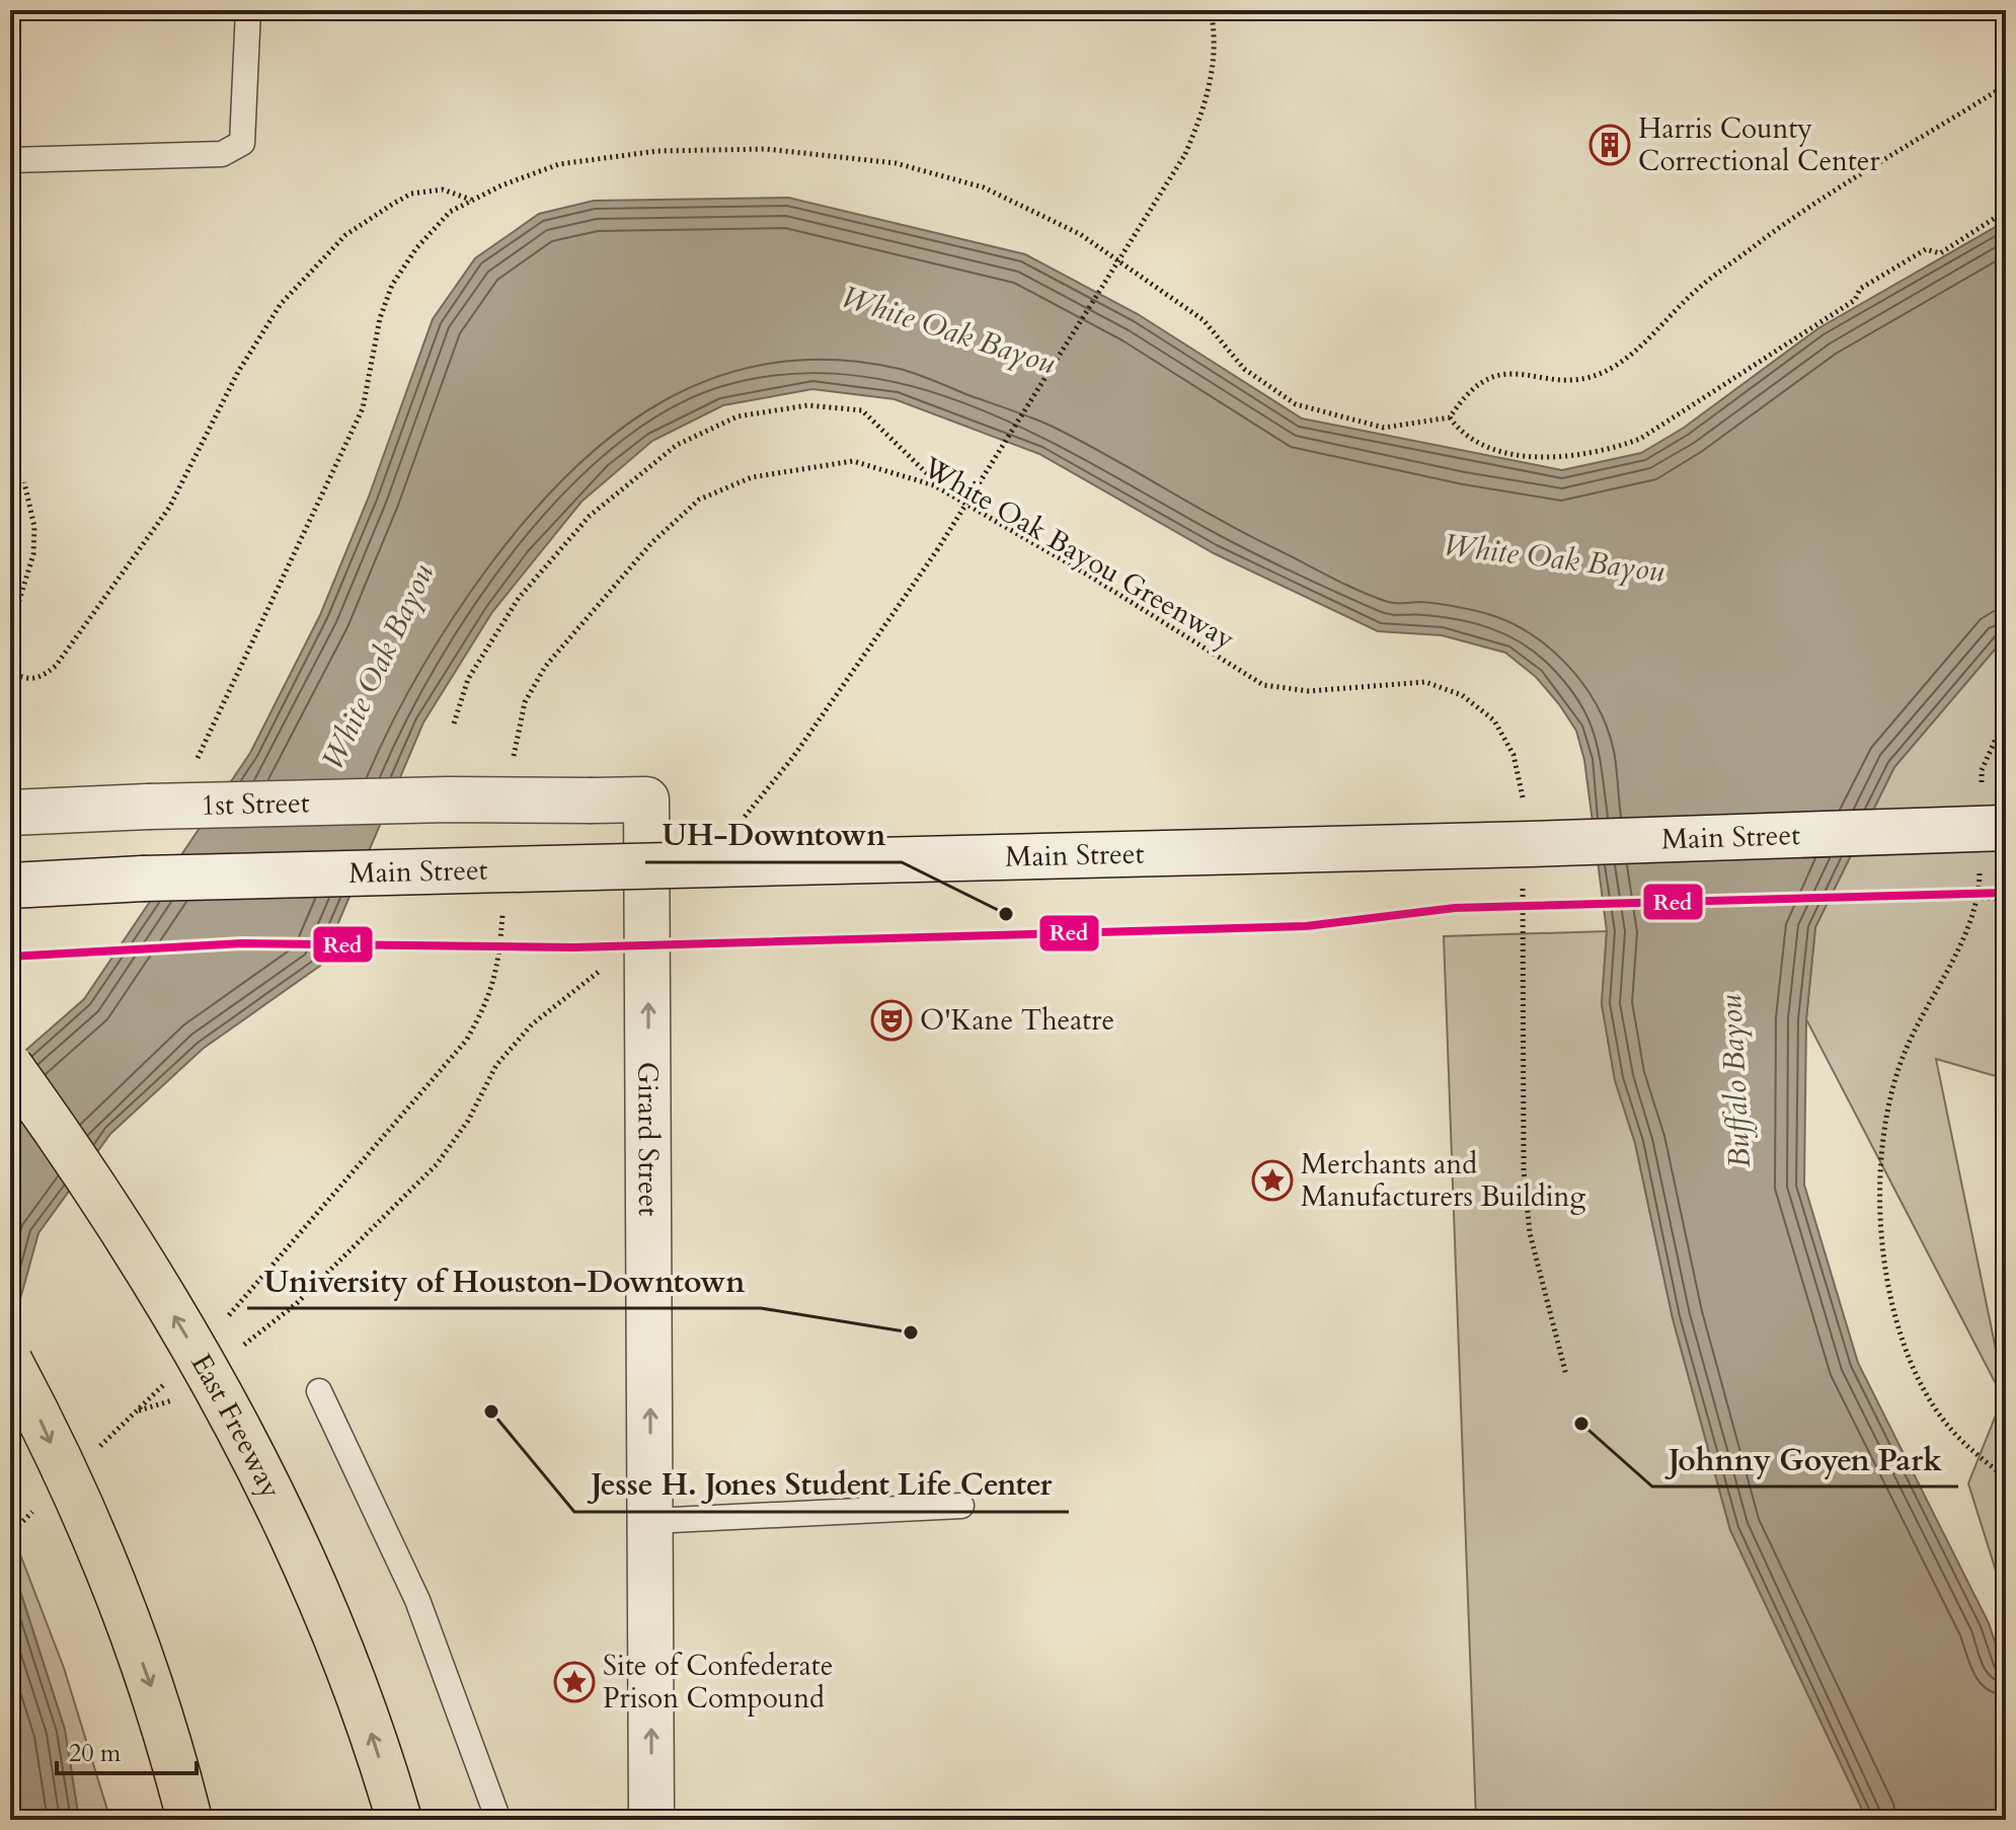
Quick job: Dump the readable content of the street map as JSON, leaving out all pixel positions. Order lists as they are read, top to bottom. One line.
{"streets":{"highway":["East Freeway"],"main road":["1st Street","Main Street","Girard Street"],"path":["White Oak Bayou Greenway"]},"crossings":[["1st Street","Girard Street"]],"one_way":["Girard Street"],"water":["White Oak Bayou","Buffalo Bayou"],"places":{"building":["Harris County Correctional Center"],"other":["UH-Downtown","University of Houston-Downtown","Jesse H. Jones Student Life Center","Johnny Goyen Park"],"theatre":["O'Kane Theatre"],"place":["Merchants and Manufacturers Building","Site of Confederate Prison Compound"]},"lines":["transit line Red"],"scale_bar":"20 m"}
